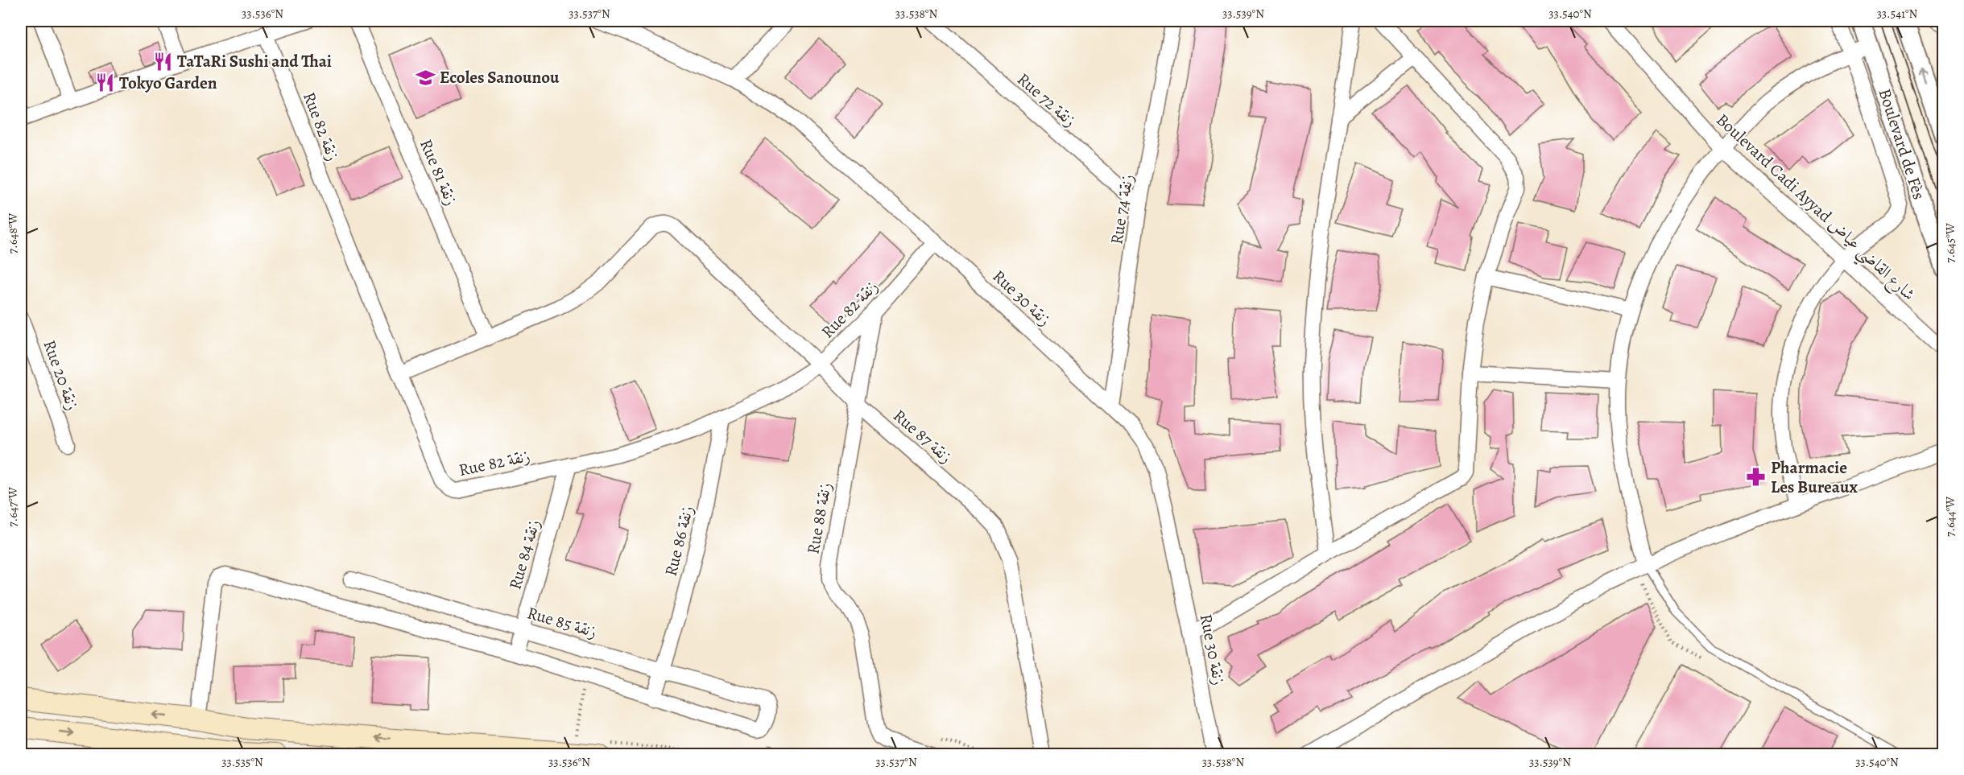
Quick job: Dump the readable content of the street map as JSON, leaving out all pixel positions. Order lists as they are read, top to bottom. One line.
{"streets":{"street":["Rue 72 زنقة","Rue 82 زنقة","Boulevard de Fès","Rue 81 زنقة","Boulevard Cadi Ayyad شارع القاضي عياض","Rue 74 زنقة","Rue 30 زنقة","Rue 20 زنقة","Rue 87 زنقة","Rue 88 زنقة","Rue 86 زنقة","Rue 84 زنقة","Rue 85 زنقة"]},"crossings":[["Rue 72 زنقة","Rue 74 زنقة"],["Rue 82 زنقة","Rue 30 زنقة"],["Rue 82 زنقة","Rue 87 زنقة"],["Rue 82 زنقة","Rue 88 زنقة"],["Rue 82 زنقة","Rue 86 زنقة"],["Rue 82 زنقة","Rue 84 زنقة"],["Rue 81 زنقة","Rue 87 زنقة"],["Rue 74 زنقة","Rue 30 زنقة"],["Rue 87 زنقة","Rue 88 زنقة"],["Rue 86 زنقة","Rue 85 زنقة"],["Rue 84 زنقة","Rue 85 زنقة"]],"places":{"restaurant":["TaTaRi Sushi and Thai","Tokyo Garden"],"school or university":["Ecoles Sanounou"],"pharmacy":["Pharmacie Les Bureaux"]},"coordinates":["33.536°N","33.537°N","33.538°N","33.539°N","33.540°N","33.541°N","7.648°W","7.645°W","7.647°W","7.644°W","33.535°N"]}
